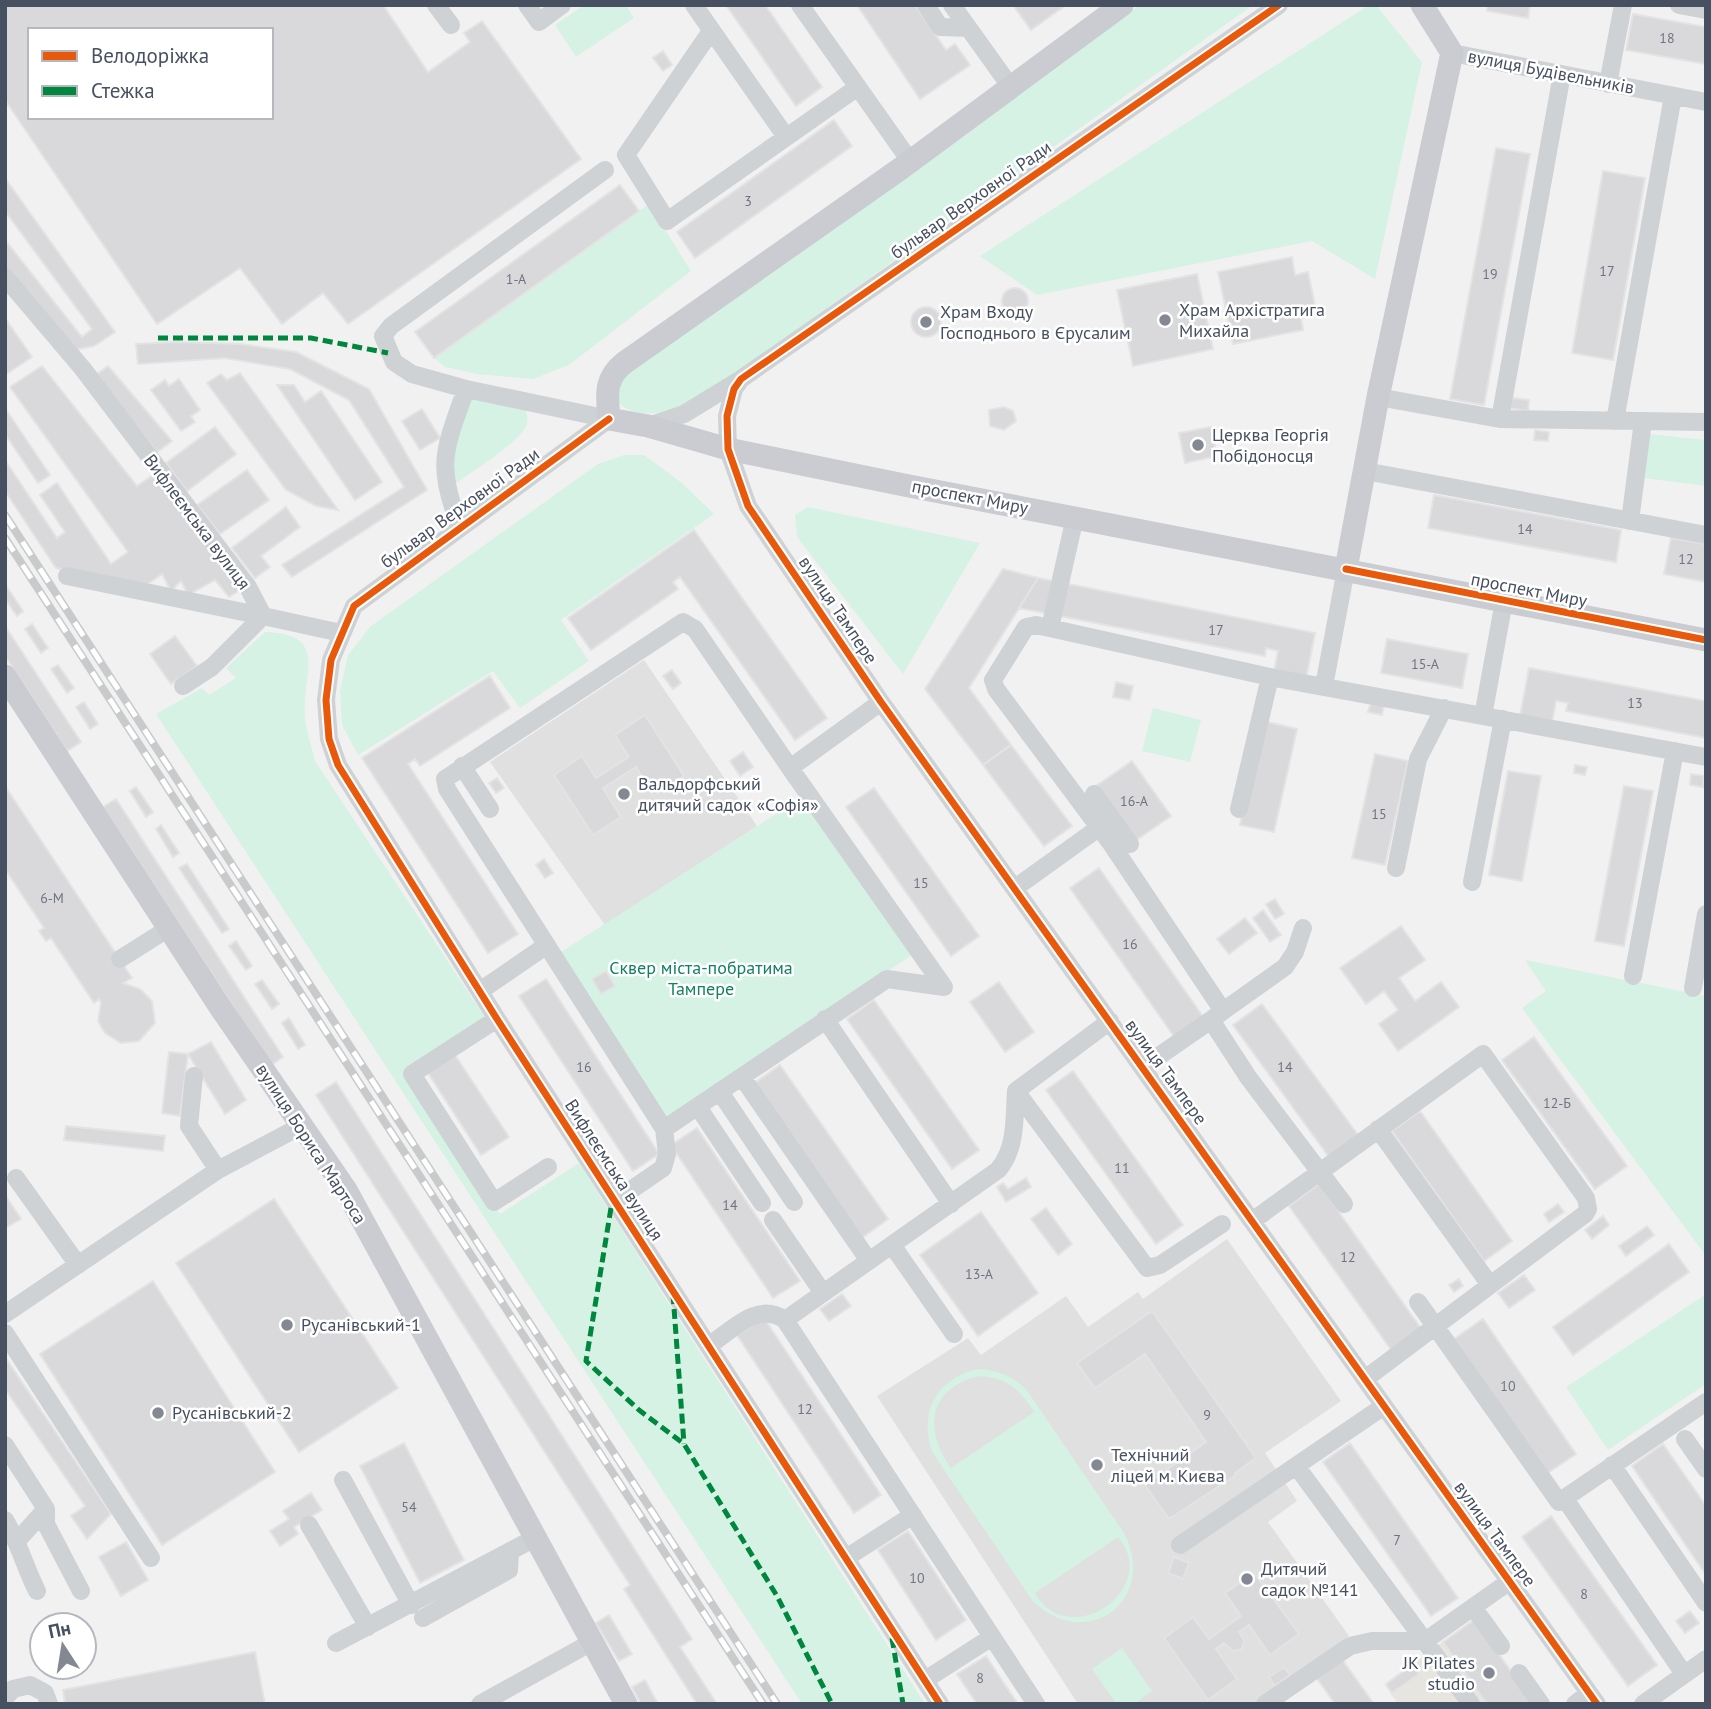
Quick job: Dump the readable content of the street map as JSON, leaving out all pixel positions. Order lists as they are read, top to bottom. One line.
{"streets":{"main road":["вулиця Будівельників","бульвар Верховної Ради","проспект Миру","вулиця Бориса Мартоса"],"street":["Вифлеємська вулиця","вулиця Тампере"]},"crossings":[["бульвар Верховної Ради","проспект Миру"],["бульвар Верховної Ради","Вифлеємська вулиця"],["проспект Миру","вулиця Тампере"]],"parks":["Сквер міста-побратима Тампере"],"places":["Храм Архістратига Михайла","Храм Входу Господнього в Єрусалим","Церква Георгія Побідоносця","Вальдорфський дитячий садок «Софія»","Русанівський-1","Русанівський-2","Технічний ліцей м. Києва","Дитячий садок №141","JK Pilates studio"],"house_numbers":["18","3","17","19","1-А","14","12","17","15-А","13","16-А","15","15","6-М","16","16","14","12-Б","11","14","12","13-А","10","12","9","54","7","10","8","8"],"legend":["Велодоріжка","Стежка"],"north":"top"}
